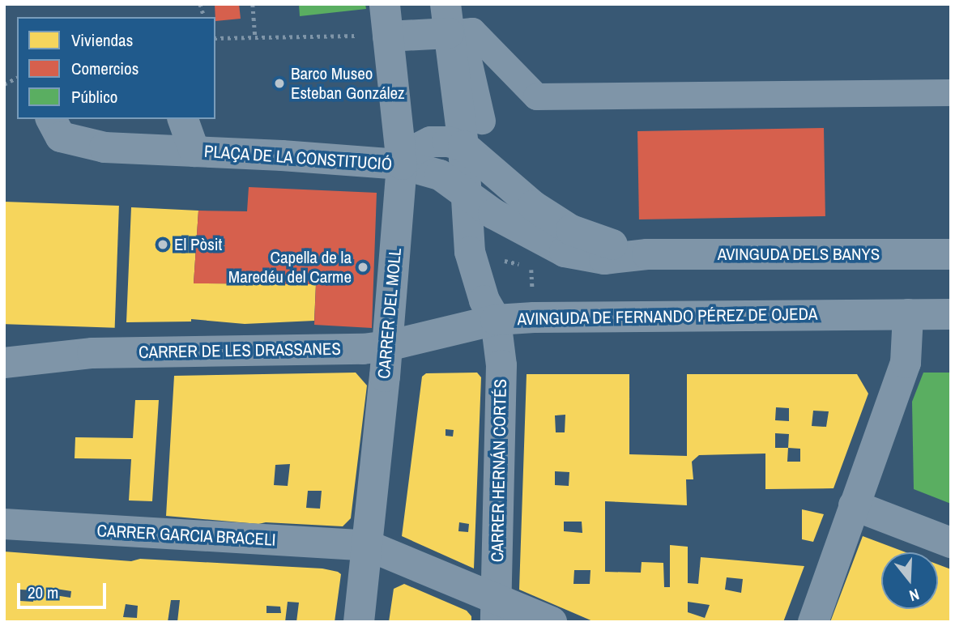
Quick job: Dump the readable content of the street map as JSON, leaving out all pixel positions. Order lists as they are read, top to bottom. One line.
{"streets":{"street":["PLAÇA DE LA CONSTITUCIÓ","AVINGUDA DELS BANYS","CARRER DEL MOLL","AVINGUDA DE FERNANDO PÉREZ DE OJEDA","CARRER DE LES DRASSANES","CARRER HERNÁN CORTÉS","CARRER GARCIA BRACELI"]},"crossings":[["PLAÇA DE LA CONSTITUCIÓ","AVINGUDA DELS BANYS"],["PLAÇA DE LA CONSTITUCIÓ","CARRER DEL MOLL"],["AVINGUDA DELS BANYS","CARRER DEL MOLL"],["CARRER DEL MOLL","AVINGUDA DE FERNANDO PÉREZ DE OJEDA"],["CARRER DEL MOLL","CARRER DE LES DRASSANES"],["CARRER DEL MOLL","CARRER GARCIA BRACELI"],["AVINGUDA DE FERNANDO PÉREZ DE OJEDA","CARRER DE LES DRASSANES"],["AVINGUDA DE FERNANDO PÉREZ DE OJEDA","CARRER HERNÁN CORTÉS"],["CARRER HERNÁN CORTÉS","CARRER GARCIA BRACELI"]],"places":["Barco Museo Esteban González","El Pòsit","Capella de la Maredéu del Carme"],"legend":["Viviendas","Comercios","Público"],"scale_bar":"20 m","north":"bottom"}
